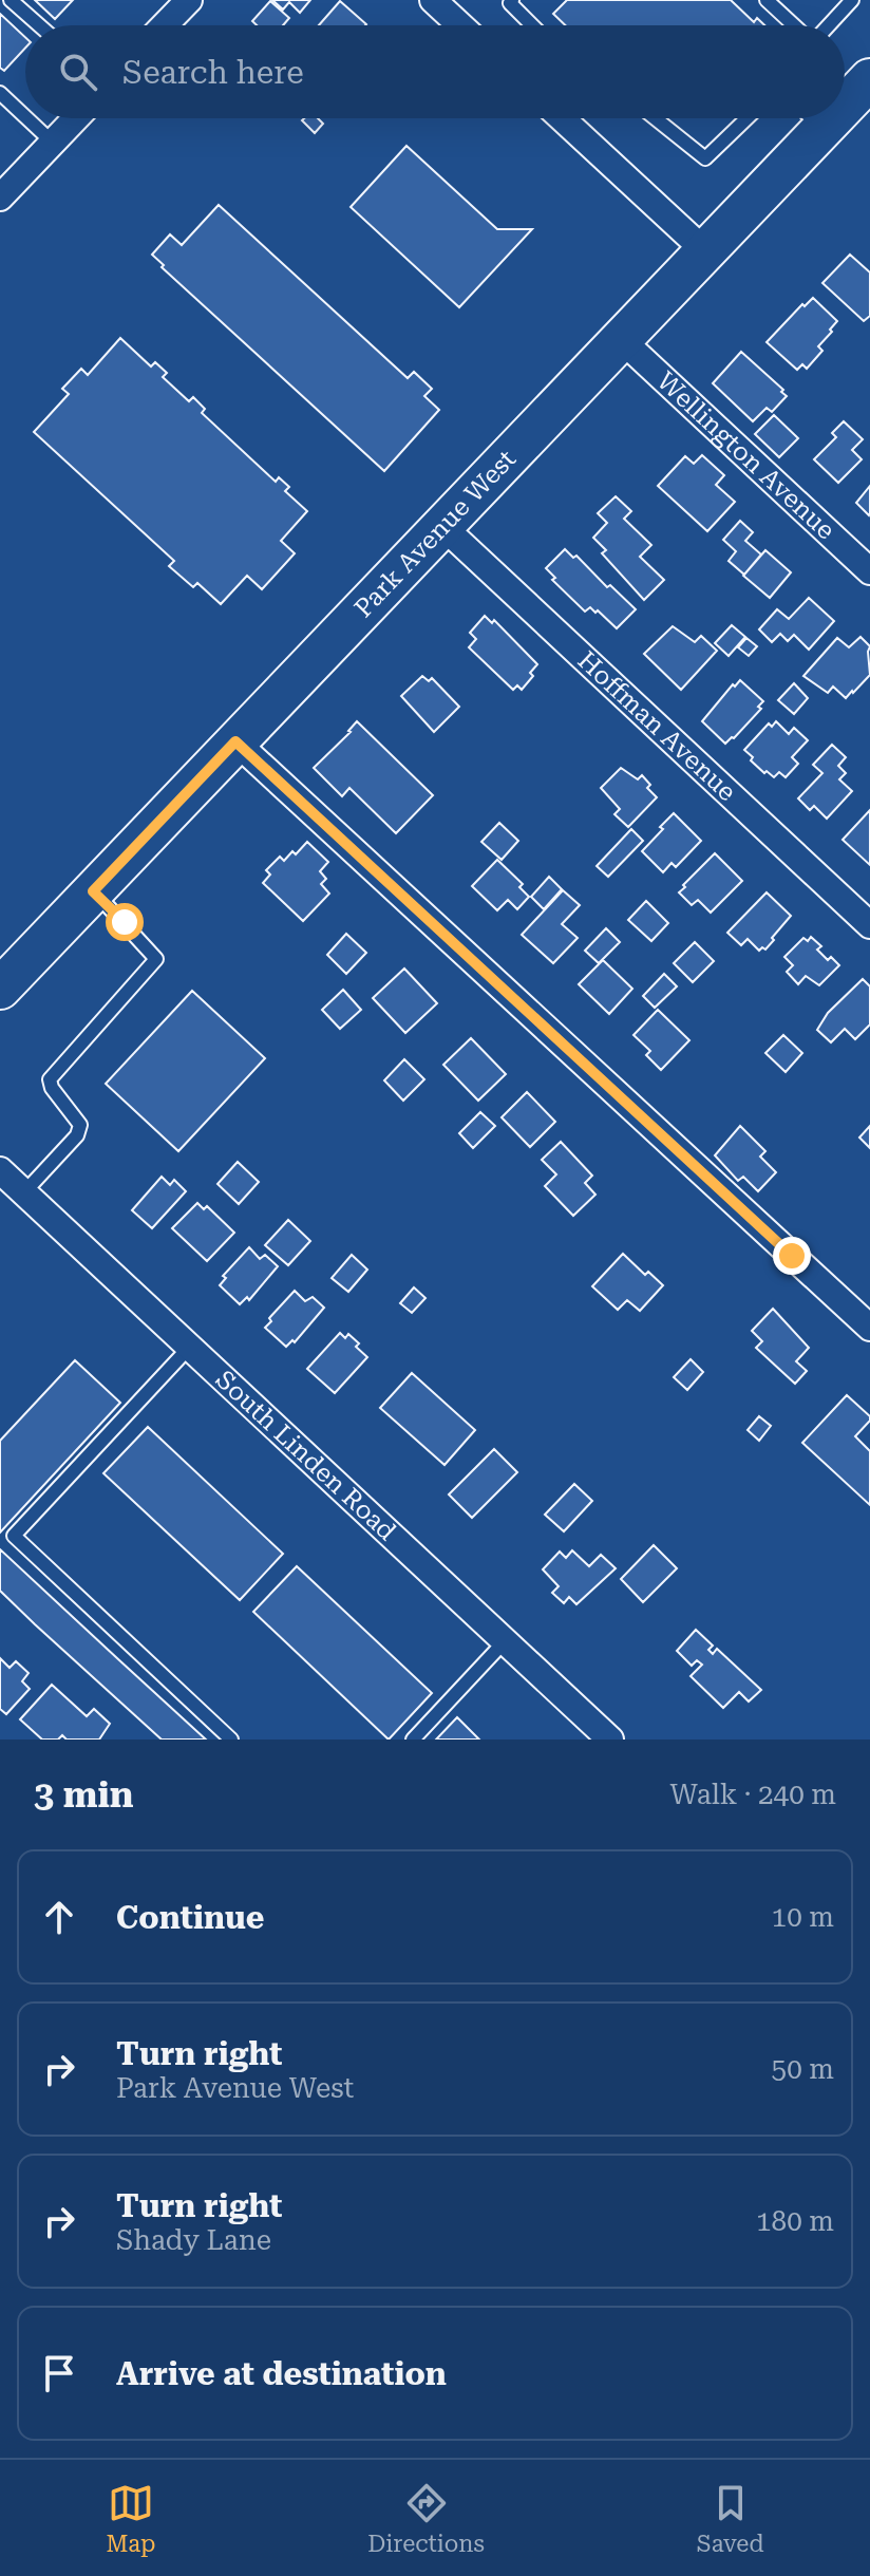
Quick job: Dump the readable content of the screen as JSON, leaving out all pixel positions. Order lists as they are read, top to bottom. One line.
{"streets":{"main road":["Park Avenue West"],"street":["Wellington Avenue","Hoffman Avenue","South Linden Road"]},"crossings":[["Wellington Avenue","Park Avenue West"],["Park Avenue West","Hoffman Avenue"]],"page":{"search":"Search here","heading":["3 min","Walk · 240 m"],"list":[["Continue","10 m"],["Turn right","Park Avenue West","50 m"],["Turn right","Shady Lane","180 m"],"Arrive at destination"],"nav":["Map","Directions","Saved"]}}
